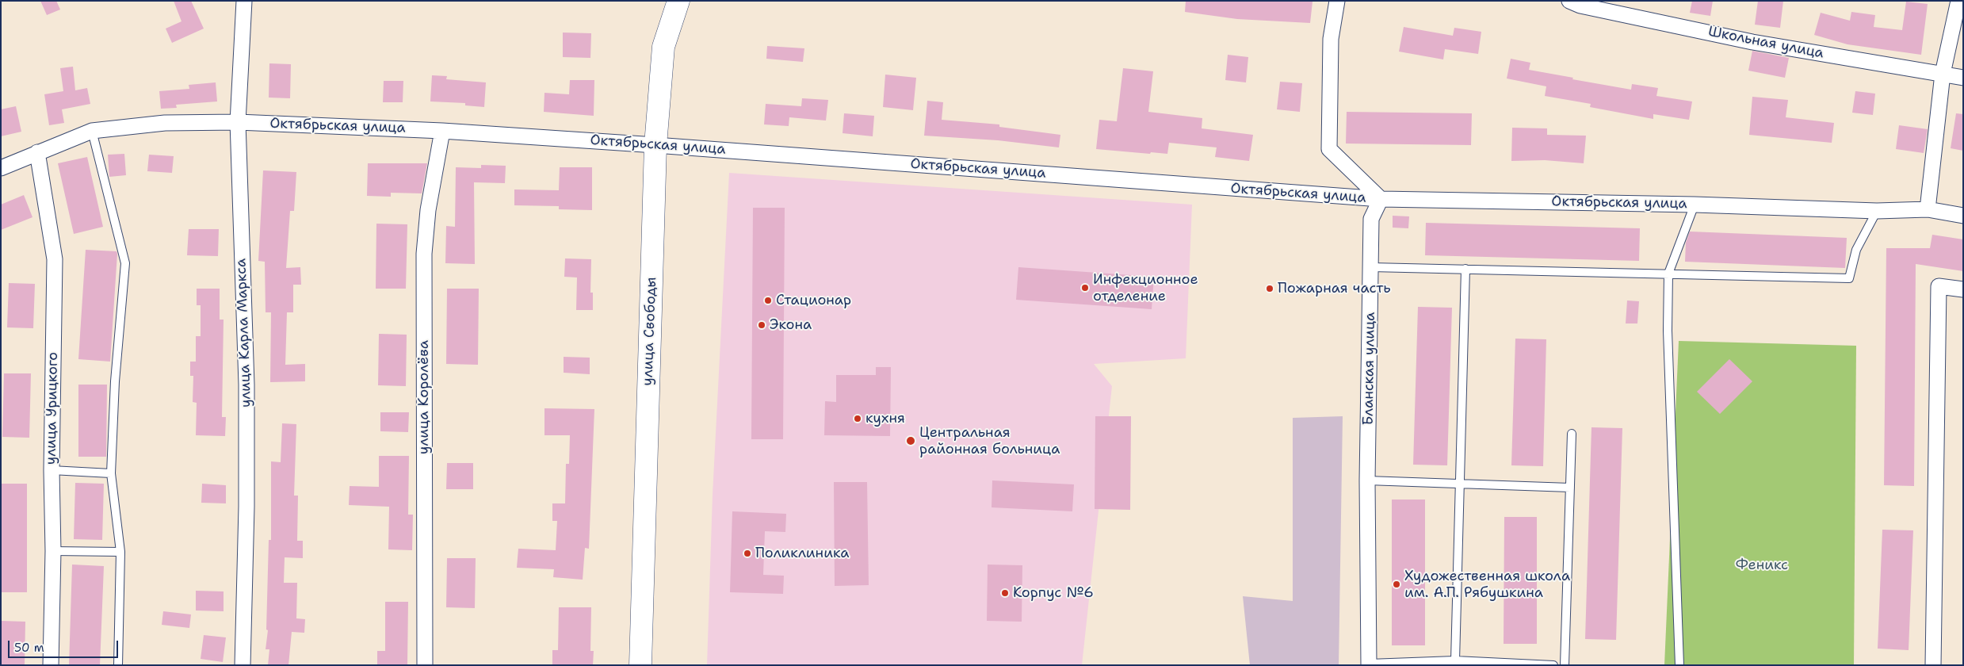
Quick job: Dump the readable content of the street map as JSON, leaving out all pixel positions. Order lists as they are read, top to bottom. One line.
{"streets":{"street":["Школьная улица","Октябрьская улица","улица Свободы","улица Карла Маркса","Бланская улица","улица Королёва","улица Урицкого"]},"crossings":[["Октябрьская улица","улица Свободы"],["Октябрьская улица","улица Карла Маркса"],["Октябрьская улица","Бланская улица"],["Октябрьская улица","улица Королёва"],["Октябрьская улица","улица Урицкого"]],"parks":["Феникс"],"places":["Инфекционное отделение","Пожарная часть","Стационар","Экона","кухня","Центральная районная больница","Поликлиника","Художественная школа им. А.П. Рябушкина","Корпус №6"],"scale_bar":"50 m"}
